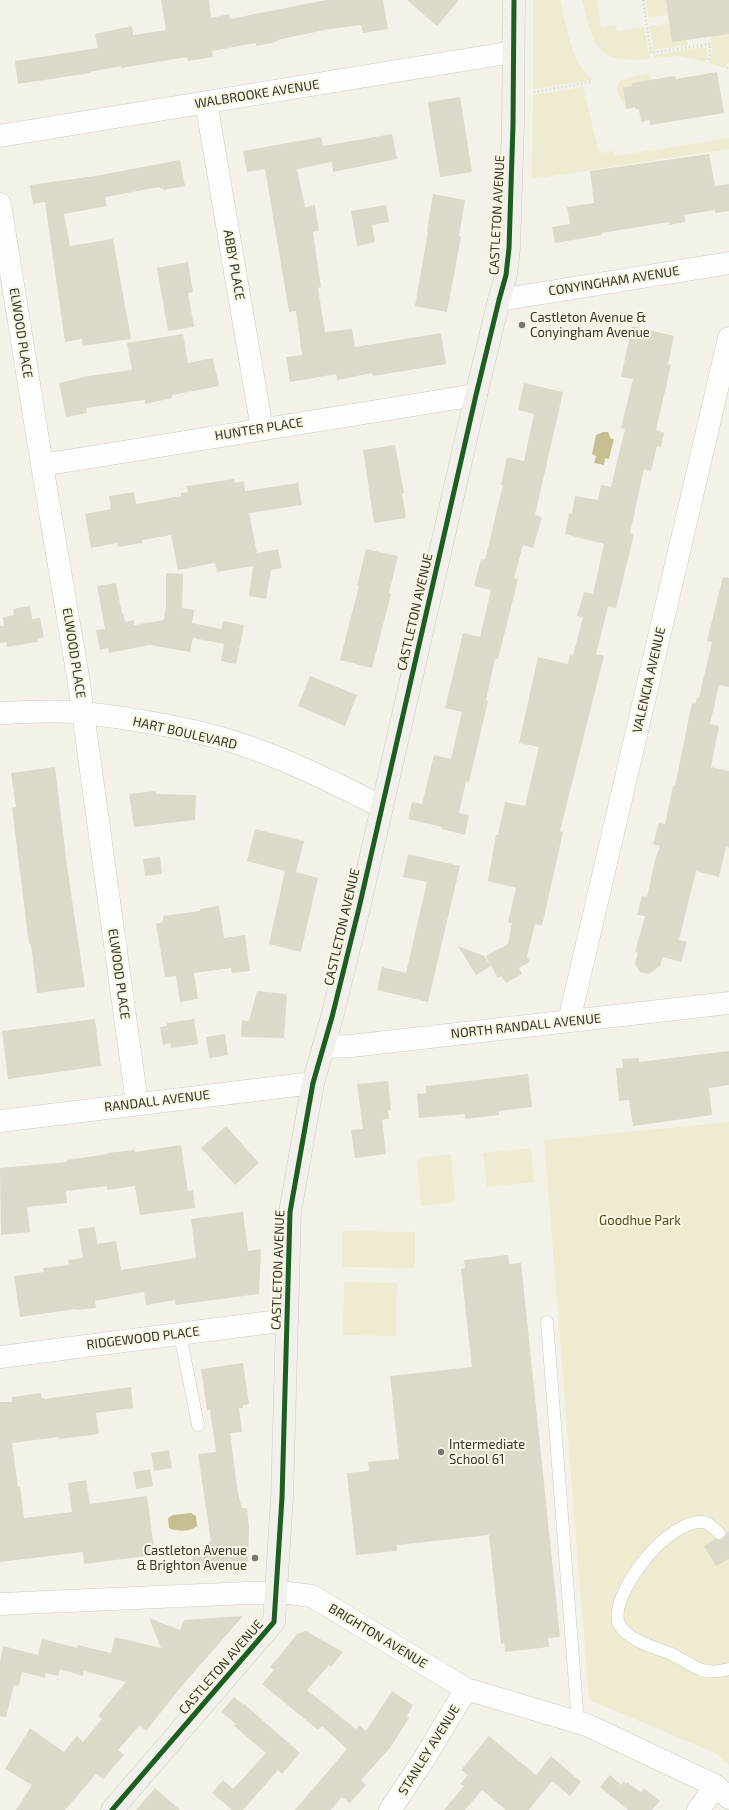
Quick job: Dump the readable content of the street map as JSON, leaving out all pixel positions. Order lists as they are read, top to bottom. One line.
{"streets":{"street":["WALBROOKE AVENUE","CASTLETON AVENUE","ABBY PLACE","CONYINGHAM AVENUE","ELWOOD PLACE","HUNTER PLACE","VALENCIA AVENUE","HART BOULEVARD","NORTH RANDALL AVENUE","RANDALL AVENUE","RIDGEWOOD PLACE","BRIGHTON AVENUE","STANLEY AVENUE"]},"crossings":[["WALBROOKE AVENUE","CASTLETON AVENUE"],["WALBROOKE AVENUE","ABBY PLACE"],["CASTLETON AVENUE","CONYINGHAM AVENUE"],["CASTLETON AVENUE","HUNTER PLACE"],["CASTLETON AVENUE","HART BOULEVARD"],["CASTLETON AVENUE","NORTH RANDALL AVENUE"],["CASTLETON AVENUE","RANDALL AVENUE"],["CASTLETON AVENUE","RIDGEWOOD PLACE"],["CASTLETON AVENUE","BRIGHTON AVENUE"],["ABBY PLACE","HUNTER PLACE"],["ELWOOD PLACE","HUNTER PLACE"],["ELWOOD PLACE","HART BOULEVARD"],["ELWOOD PLACE","RANDALL AVENUE"],["VALENCIA AVENUE","NORTH RANDALL AVENUE"],["BRIGHTON AVENUE","STANLEY AVENUE"]],"parks":["Goodhue Park"],"places":["Castleton Avenue & Conyingham Avenue","Intermediate School 61","Castleton Avenue & Brighton Avenue"]}
